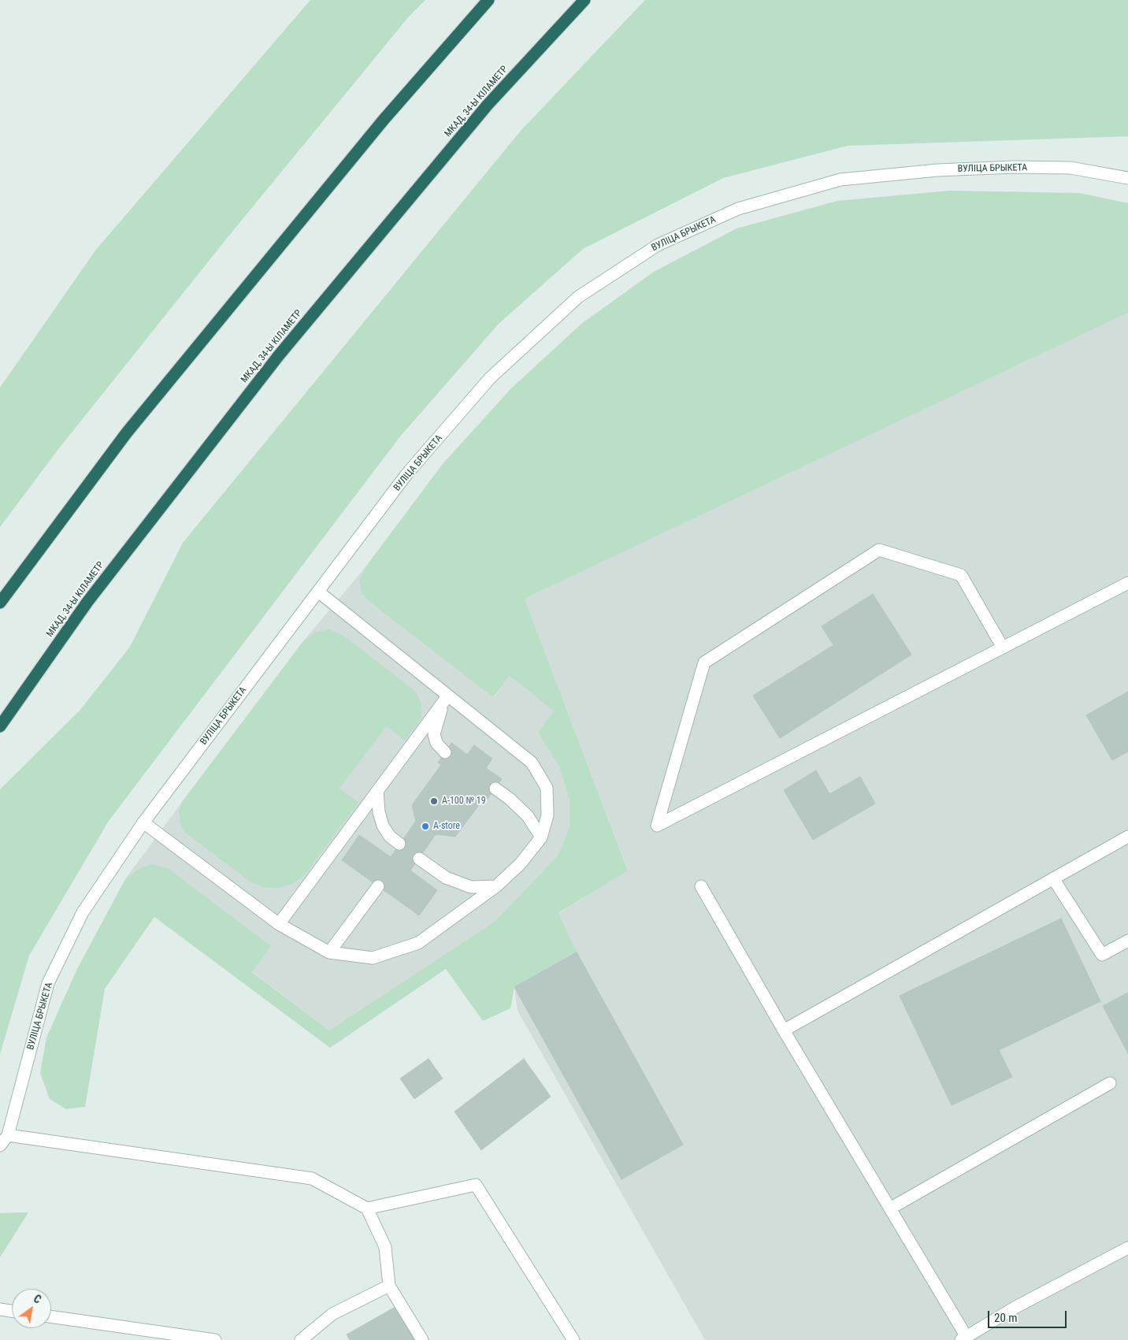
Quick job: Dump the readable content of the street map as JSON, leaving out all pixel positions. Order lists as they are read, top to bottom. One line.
{"streets":{"highway":["МКАД, 34-Ы КІЛАМЕТР"],"street":["ВУЛІЦА БРЫКЕТА"]},"places":["А-100 № 19","А-store"],"scale_bar":"20 m","north":"top right"}
